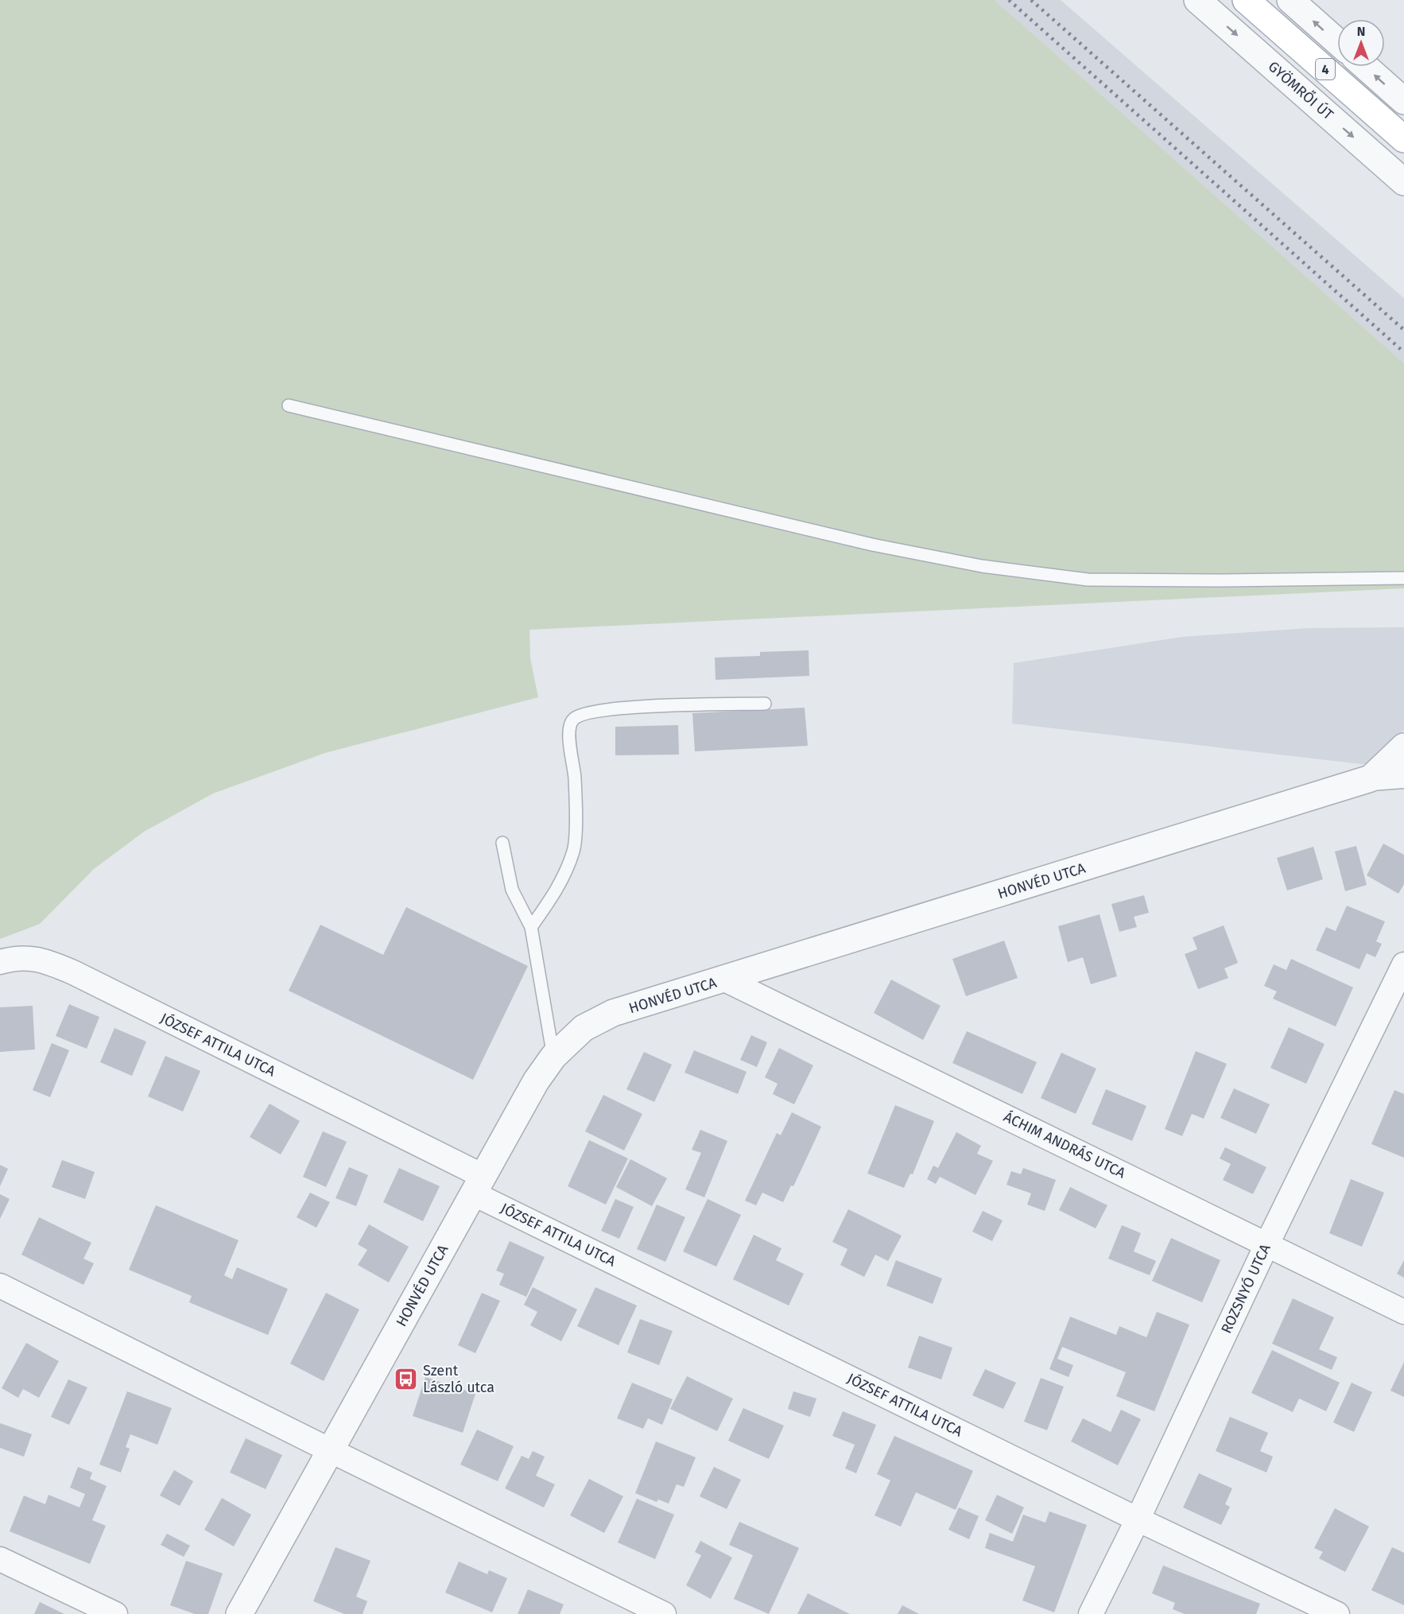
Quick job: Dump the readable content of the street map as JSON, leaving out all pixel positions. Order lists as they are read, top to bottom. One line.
{"streets":{"main road":["4"],"street":["GYÖMRŐI ÚT","HONVÉD UTCA","JÓZSEF ATTILA UTCA","ÁCHIM ANDRÁS UTCA","ROZSNYÓ UTCA"]},"crossings":[["HONVÉD UTCA","JÓZSEF ATTILA UTCA"],["HONVÉD UTCA","ÁCHIM ANDRÁS UTCA"],["JÓZSEF ATTILA UTCA","ROZSNYÓ UTCA"],["ÁCHIM ANDRÁS UTCA","ROZSNYÓ UTCA"]],"places":{"bus stop":["Szent László utca"]},"north":"top"}
